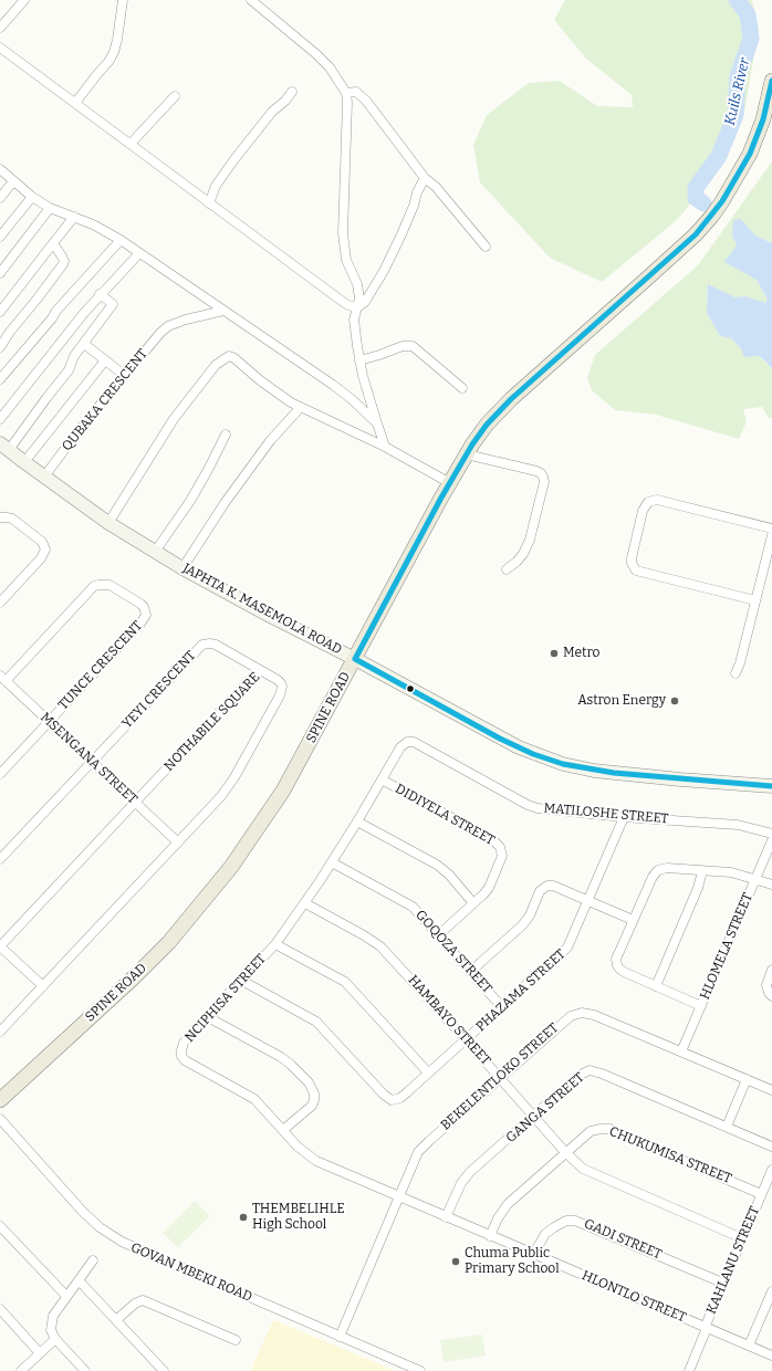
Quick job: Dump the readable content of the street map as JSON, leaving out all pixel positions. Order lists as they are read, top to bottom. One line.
{"streets":{"main road":["JAPHTA K. MASEMOLA ROAD","SPINE ROAD"],"street":["QUBAKA CRESCENT","TUNCE CRESCENT","YEYI CRESCENT","NOTHABILE SQUARE","MSENGANA STREET","MATILOSHE STREET","DIDIYELA STREET","HLOMELA STREET","GOQOZA STREET","PHAZAMA STREET","NCIPHISA STREET","HAMBAYO STREET","BEKELENTLOKO STREET","GANGA STREET","CHUKUMISA STREET","GADI STREET","KAHLANU STREET","GOVAN MBEKI ROAD","HLONTLO STREET"]},"crossings":[["QUBAKA CRESCENT","JAPHTA K. MASEMOLA ROAD"],["JAPHTA K. MASEMOLA ROAD","SPINE ROAD"],["TUNCE CRESCENT","MSENGANA STREET"],["YEYI CRESCENT","NOTHABILE SQUARE"],["YEYI CRESCENT","MSENGANA STREET"],["NOTHABILE SQUARE","MSENGANA STREET"],["MATILOSHE STREET","PHAZAMA STREET"],["MATILOSHE STREET","NCIPHISA STREET"],["DIDIYELA STREET","GOQOZA STREET"],["DIDIYELA STREET","NCIPHISA STREET"],["HLOMELA STREET","BEKELENTLOKO STREET"],["GOQOZA STREET","PHAZAMA STREET"],["GOQOZA STREET","NCIPHISA STREET"],["PHAZAMA STREET","NCIPHISA STREET"],["PHAZAMA STREET","HAMBAYO STREET"],["NCIPHISA STREET","HAMBAYO STREET"],["NCIPHISA STREET","BEKELENTLOKO STREET"],["NCIPHISA STREET","HLONTLO STREET"],["HAMBAYO STREET","BEKELENTLOKO STREET"],["HAMBAYO STREET","GANGA STREET"],["HAMBAYO STREET","CHUKUMISA STREET"],["HAMBAYO STREET","KAHLANU STREET"],["BEKELENTLOKO STREET","GOVAN MBEKI ROAD"],["BEKELENTLOKO STREET","HLONTLO STREET"],["GANGA STREET","HLONTLO STREET"],["CHUKUMISA STREET","KAHLANU STREET"],["CHUKUMISA STREET","HLONTLO STREET"],["GADI STREET","KAHLANU STREET"],["GADI STREET","HLONTLO STREET"],["KAHLANU STREET","HLONTLO STREET"]],"water":["Kuils River"],"places":["Metro","Astron Energy","THEMBELIHLE High School","Chuma Public Primary School"]}
